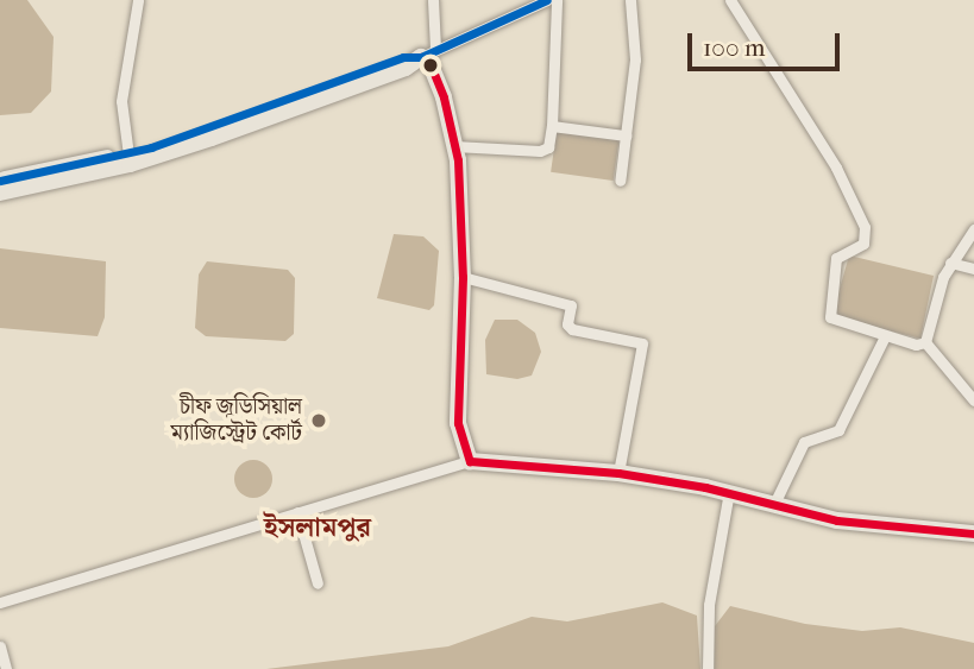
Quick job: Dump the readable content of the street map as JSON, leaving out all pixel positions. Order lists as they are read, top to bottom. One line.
{"districts":["ইসলামপুর"],"places":["চীফ জুডিসিয়াল ম্যাজিস্ট্রেট কোর্ট"],"scale_bar":"100 m"}
